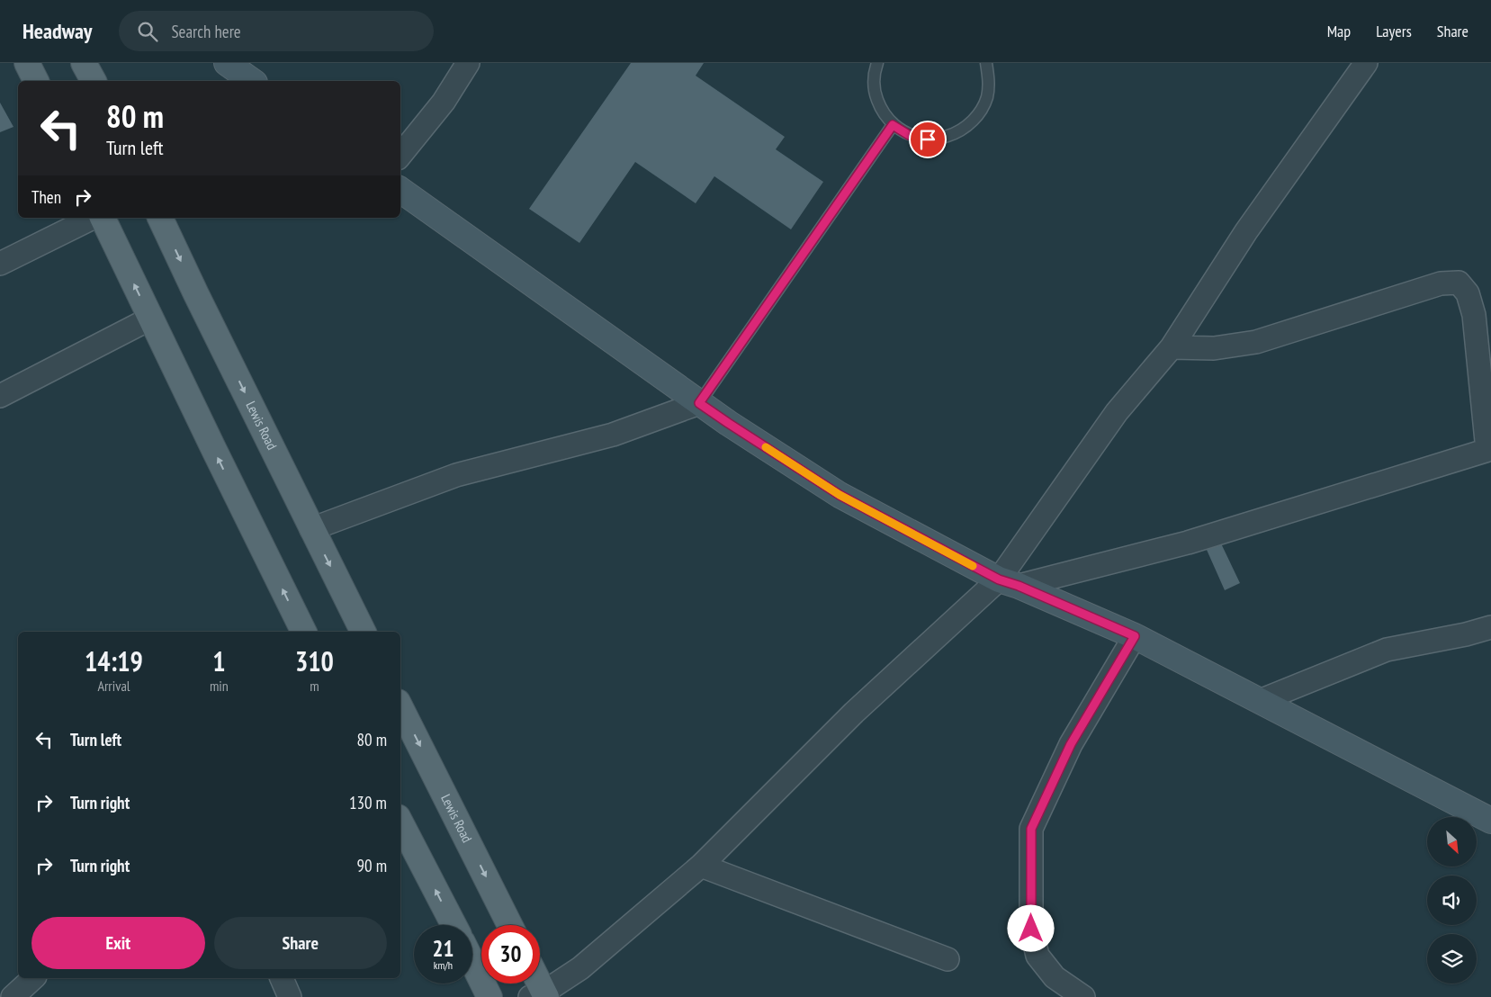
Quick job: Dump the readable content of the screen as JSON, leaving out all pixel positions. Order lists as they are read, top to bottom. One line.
{"streets":{"main road":["Lewis Road"]},"north":"bottom right","page":{"header":"Headway","search":"Search here","nav":["Map","Layers","Share"],"turn":["80 m","Turn left"],"then":"Then","eta":["14:19","Arrival","1","min","310","m"],"list":[{"name":"Turn left","value":"80 m"},{"name":"Turn right","value":"130 m"},{"name":"Turn right","value":"90 m"}],"buttons":["Exit","Share"],"speed":"21 km/h","limit":"30"}}
